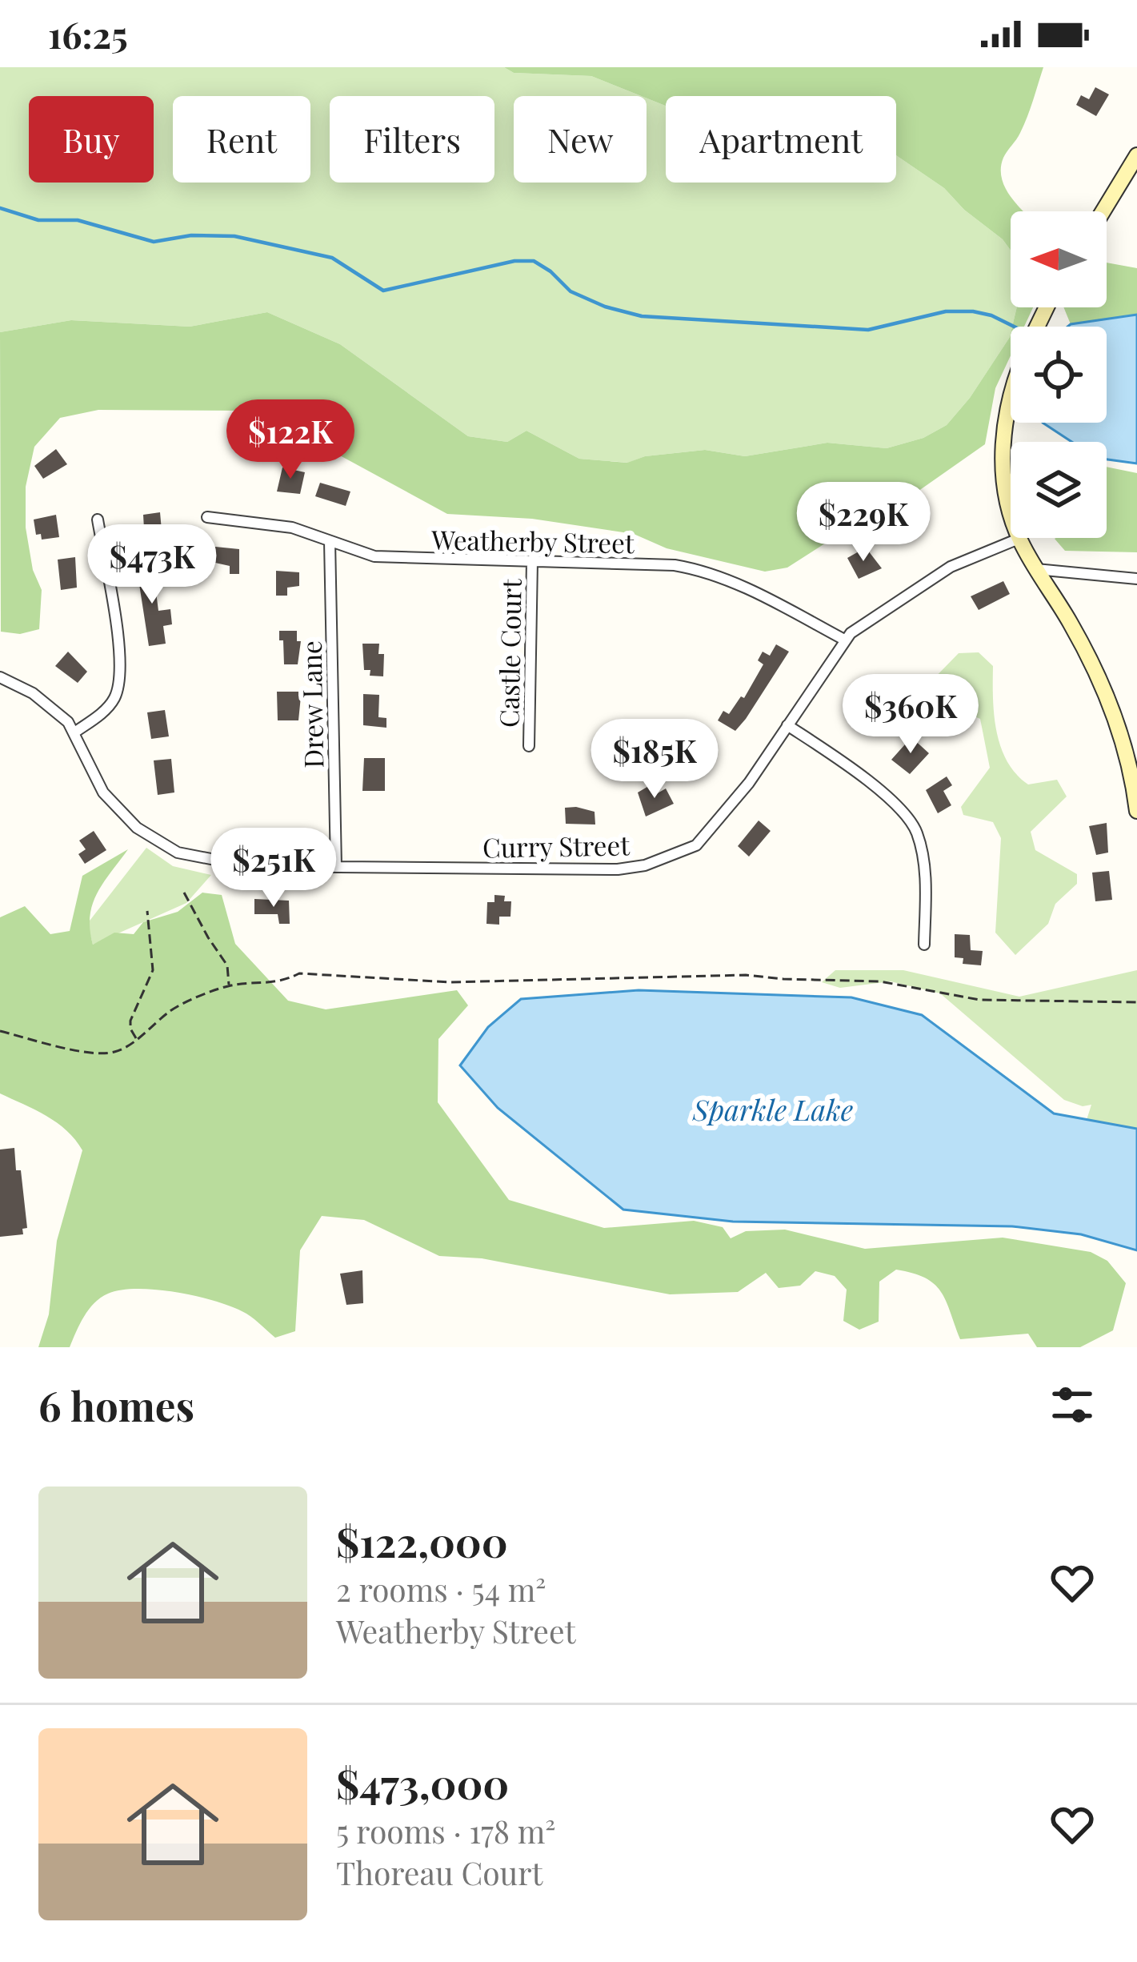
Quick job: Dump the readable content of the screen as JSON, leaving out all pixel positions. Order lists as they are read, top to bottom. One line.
{"streets":{"street":["Weatherby Street","Castle Court","Drew Lane","Curry Street"]},"crossings":[["Weatherby Street","Castle Court"],["Weatherby Street","Drew Lane"],["Weatherby Street","Curry Street"],["Drew Lane","Curry Street"]],"water":["Sparkle Lake"],"north":"left","page":{"status":"16:25","chip":["Buy","Rent","Filters","New","Apartment"],"price":["$122K","$229K","$473K","$360K","$185K","$251K"],"heading":"6 homes","list":[{"name":"$122,000","note":"2 rooms · 54 m² · Weatherby Street"},{"name":"$473,000","note":"5 rooms · 178 m² · Thoreau Court"}]}}
